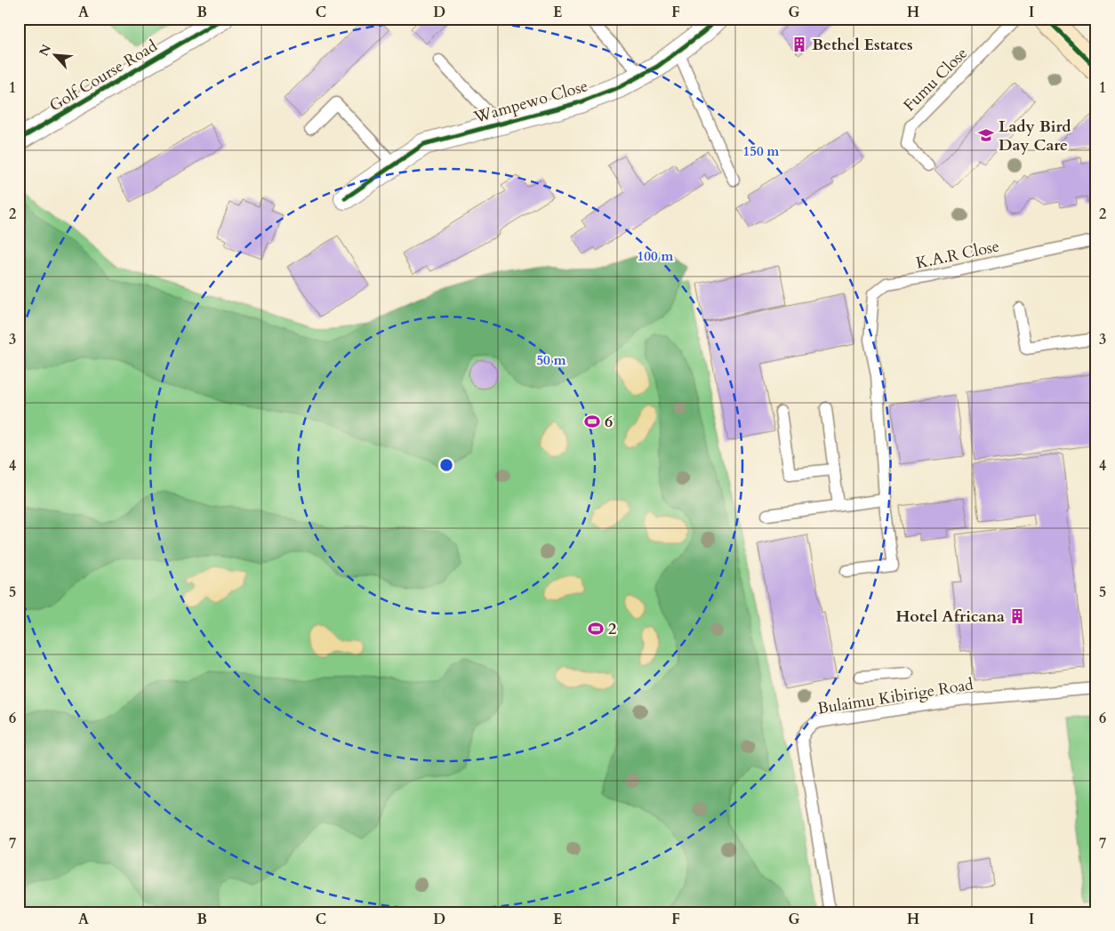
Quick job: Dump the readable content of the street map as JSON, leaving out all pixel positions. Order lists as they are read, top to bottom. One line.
{"streets":{"street":["Golf Course Road","Wampewo Close"],"lane":["Fumu Close","K.A.R Close","Bulaimu Kibirige Road"]},"places":{"building":["Bethel Estates","Hotel Africana"],"school or university":["Lady Bird Day Care"],"sports":["6","2"]},"north":"top left","grid":{"columns":["A","B","C","D","E","F","G","H","I"],"rows":["1","2","3","4","5","6","7"]},"rings":["150 m","100 m","50 m"]}
